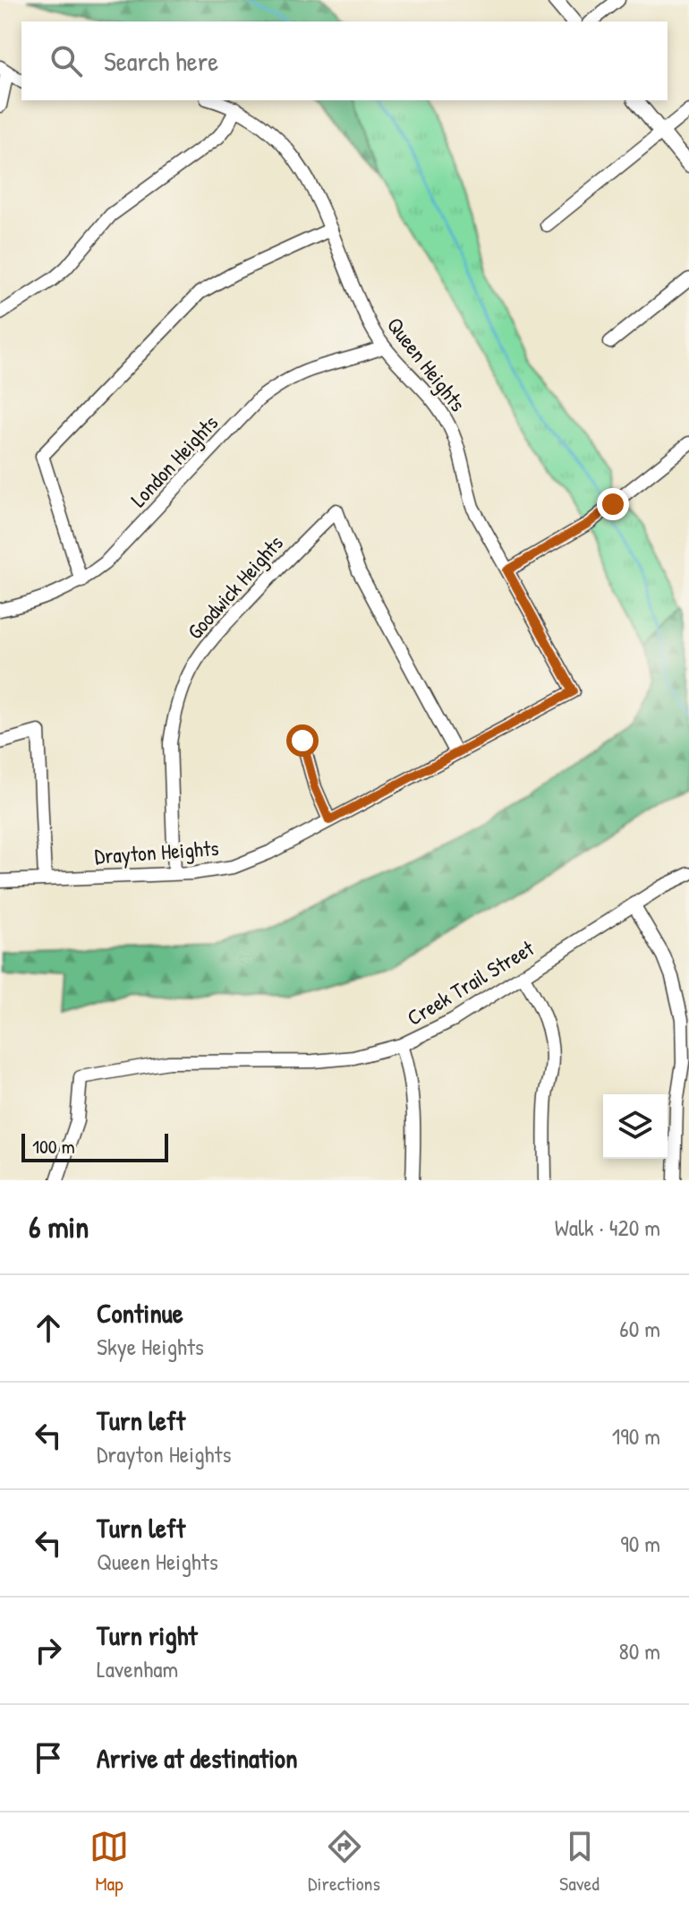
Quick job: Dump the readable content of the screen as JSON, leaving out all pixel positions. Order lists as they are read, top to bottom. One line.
{"streets":{"street":["Queen Heights","London Heights","Goodwick Heights","Drayton Heights","Creek Trail Street"]},"crossings":[["Queen Heights","London Heights"],["Queen Heights","Drayton Heights"],["Goodwick Heights","Drayton Heights"]],"scale_bar":"100 m","page":{"search":"Search here","scale":"100 m","heading":["6 min","Walk · 420 m"],"list":[["Continue","Skye Heights","60 m"],["Turn left","Drayton Heights","190 m"],["Turn left","Queen Heights","90 m"],["Turn right","Lavenham","80 m"],"Arrive at destination"],"nav":["Map","Directions","Saved"]}}
